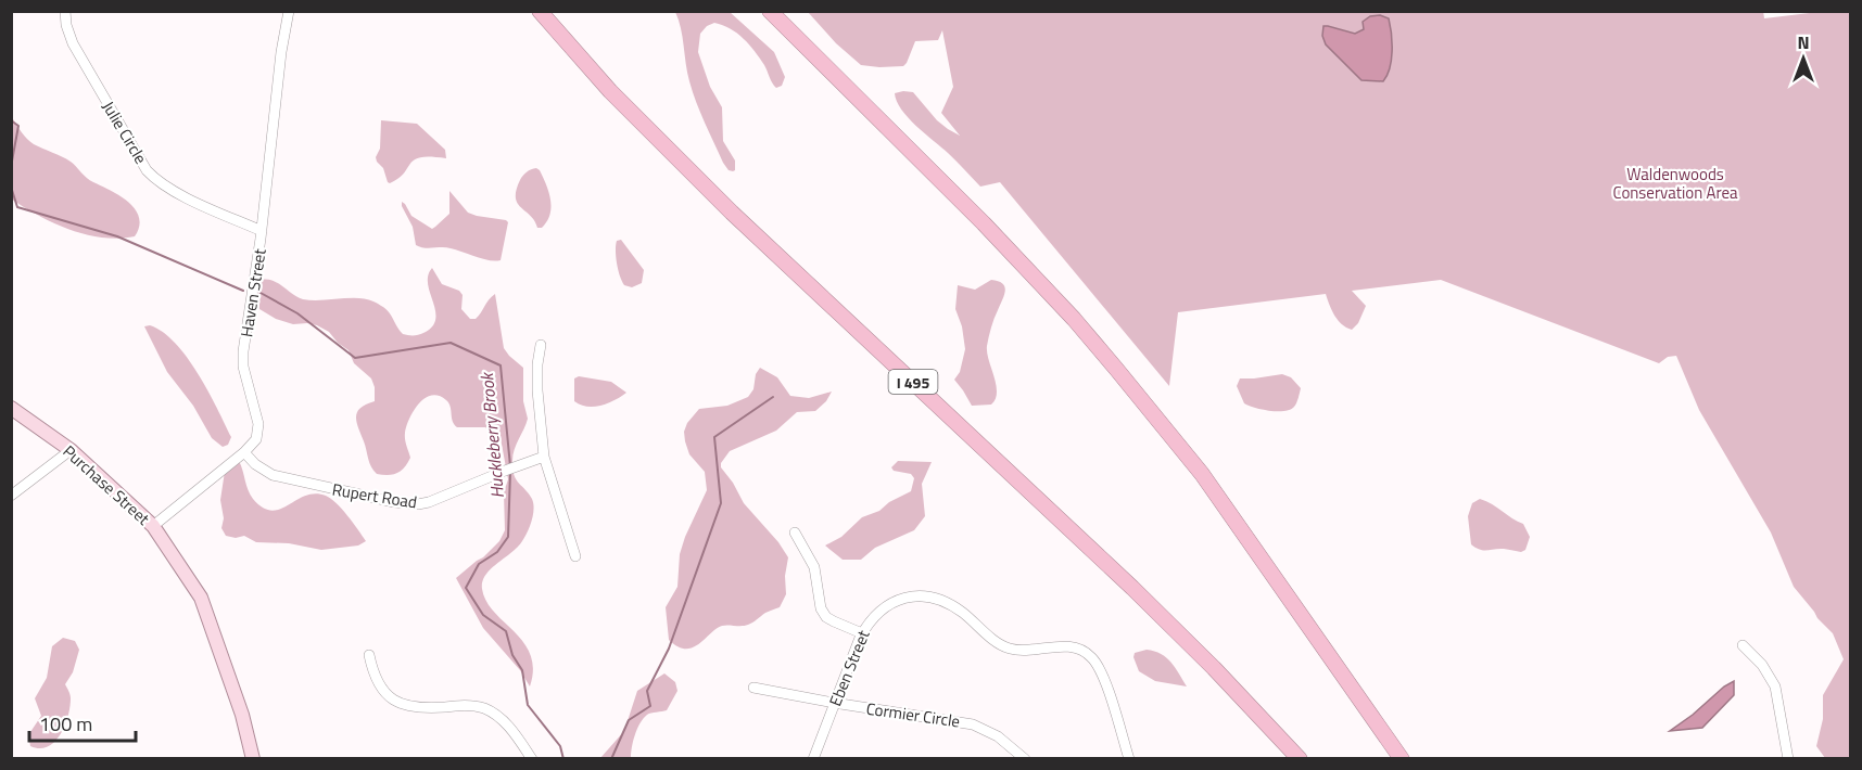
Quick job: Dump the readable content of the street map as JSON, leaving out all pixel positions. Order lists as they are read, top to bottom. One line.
{"streets":{"highway":["I 495"],"main road":["Purchase Street"],"street":["Julie Circle","Haven Street","Rupert Road","Eben Street","Cormier Circle"]},"crossings":[["Julie Circle","Haven Street"],["Haven Street","Purchase Street"],["Haven Street","Rupert Road"],["Eben Street","Cormier Circle"]],"water":["Huckleberry Brook"],"parks":["Waldenwoods Conservation Area"],"scale_bar":"100 m","north":"top"}
